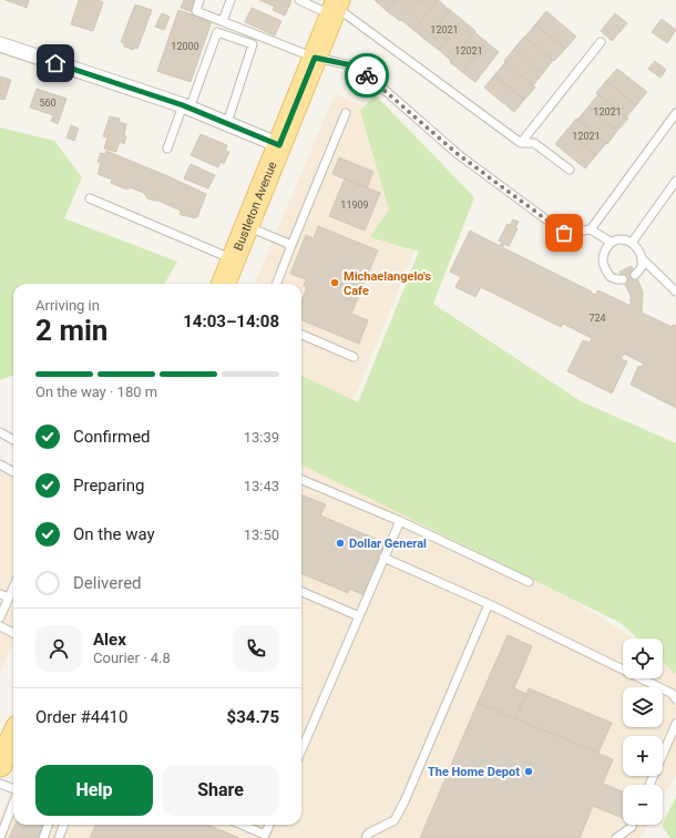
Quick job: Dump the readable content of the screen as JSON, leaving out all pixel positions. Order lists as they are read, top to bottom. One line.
{"streets":{"main road":["Bustleton Avenue"]},"places":["Michaelangelo's Cafe","Dollar General","The Home Depot"],"house_numbers":["12021","12000","12021","560","12021","12021","11909","724"],"page":{"heading":["2 min","Arriving in","14:03–14:08"],"panel":["Alex","Courier · 4.8","Order #4410","$34.75"],"bar":"On the way · 180 m","list":[["Confirmed","13:39"],["Preparing","13:43"],["On the way","13:50"],"Delivered"],"map_buttons":["+","−"],"buttons":["Help","Share"]}}
